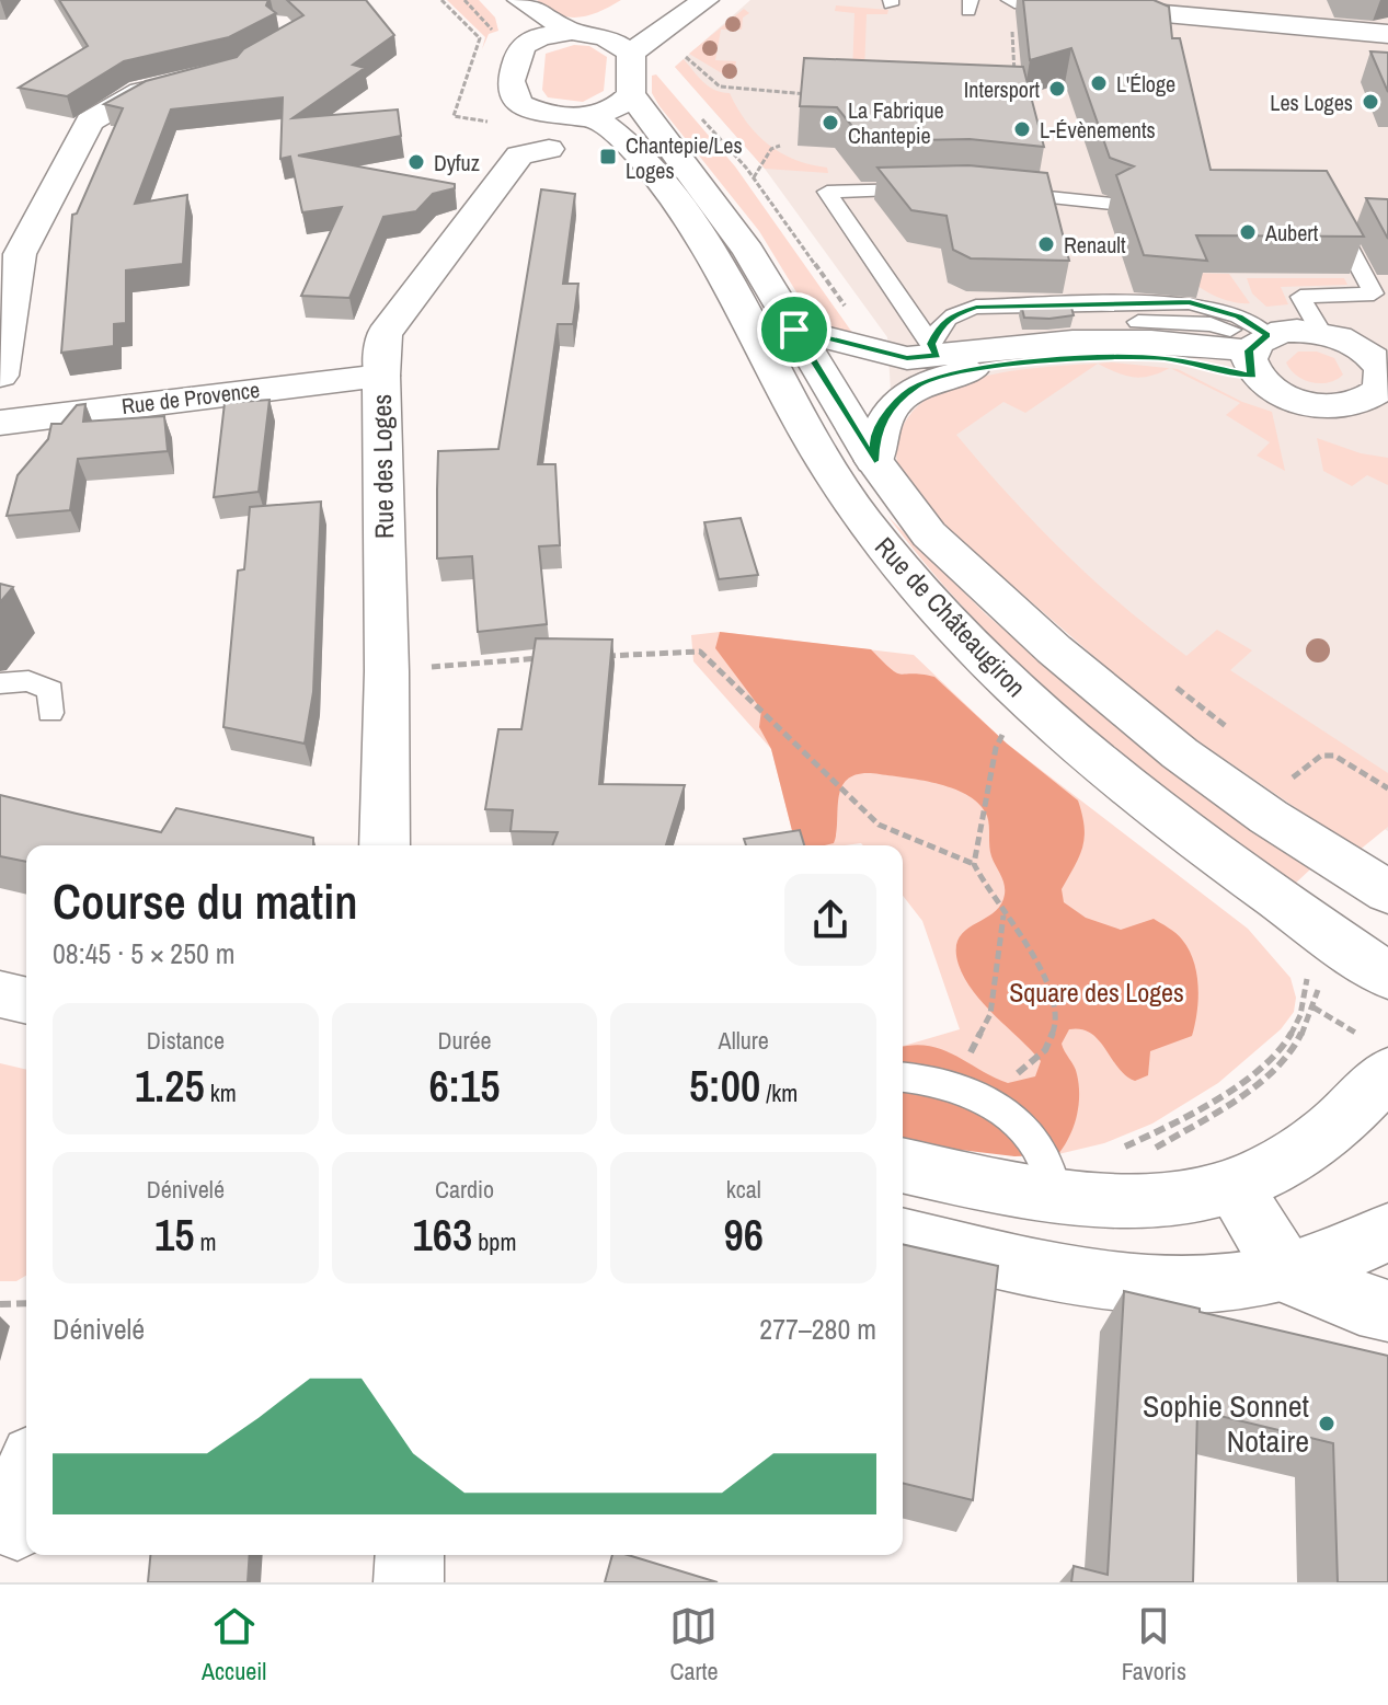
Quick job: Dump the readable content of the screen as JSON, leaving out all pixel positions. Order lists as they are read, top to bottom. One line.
{"streets":{"street":["Rue de Provence","Rue des Loges","Rue de Châteaugiron"]},"crossings":[["Rue de Provence","Rue des Loges"]],"parks":["Square des Loges"],"places":{"other":["L'Éloge","Intersport","Les Loges","La Fabrique Chantepie","L-Évènements","Dyfuz","Aubert","Renault","Sophie Sonnet Notaire"],"transit":["Chantepie/Les Loges"]},"page":{"heading":["Course du matin","08:45 · 5 × 250 m"],"stats":[["Distance","1.25 km"],["Durée","6:15"],["Allure","5:00 /km"],["Dénivelé","15 m"],["Cardio","163 bpm"],["kcal","96"]],"chart":["Dénivelé","277–280 m"],"tabs":["Accueil","Carte","Favoris"]}}
